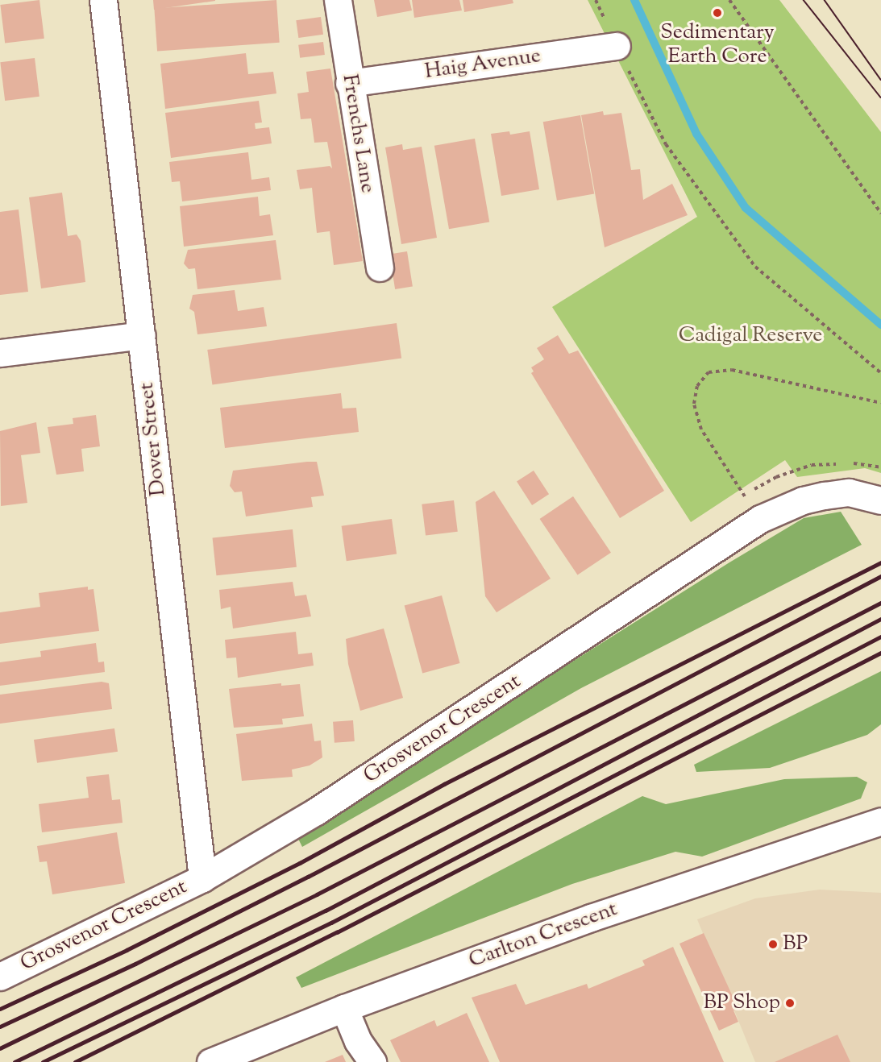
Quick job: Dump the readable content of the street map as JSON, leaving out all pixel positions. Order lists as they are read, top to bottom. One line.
{"streets":{"street":["Haig Avenue","Frenchs Lane","Dover Street","Grosvenor Crescent","Carlton Crescent"]},"crossings":[["Haig Avenue","Frenchs Lane"],["Dover Street","Grosvenor Crescent"]],"parks":["Cadigal Reserve"],"places":["Sedimentary Earth Core","BP","BP Shop"]}
